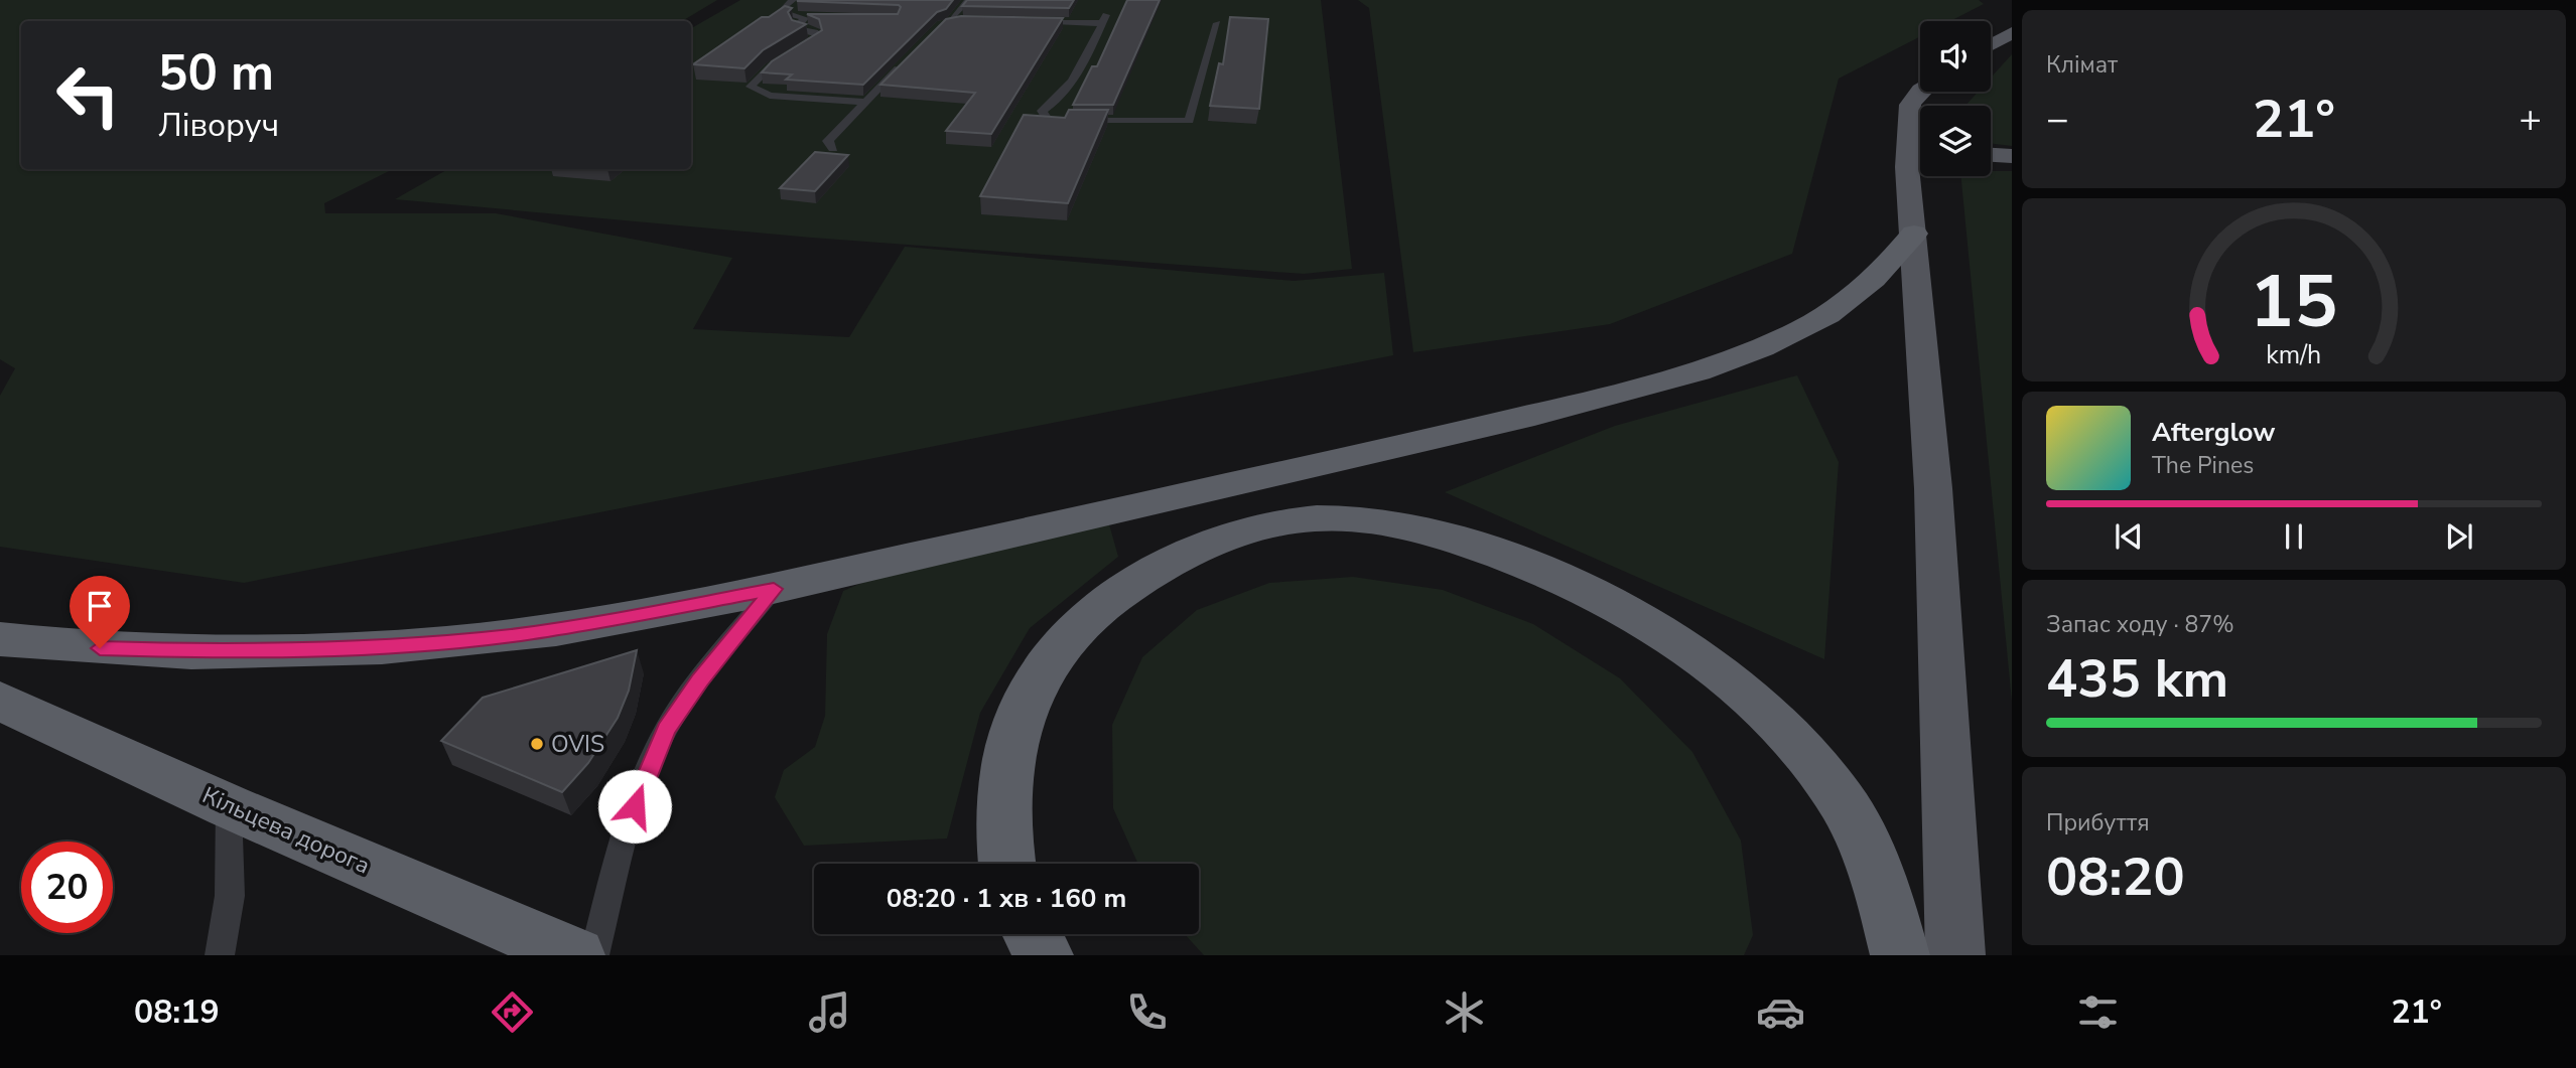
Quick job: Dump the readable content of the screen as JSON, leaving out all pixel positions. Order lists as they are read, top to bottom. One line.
{"streets":{"highway":["Кільцева дорога"]},"places":["OVIS"],"page":{"tile":["Клімат",["Запас ходу · 87%","435 km"],["Прибуття","08:20"]],"turn":["50 m","Ліворуч"],"heat":["−","21°","+"],"song":["Afterglow","The Pines"],"limit":"20","trip":"08:20 · 1 хв · 160 m","tabs":["08:19","21°"],"gauge":["15","km/h"]}}
